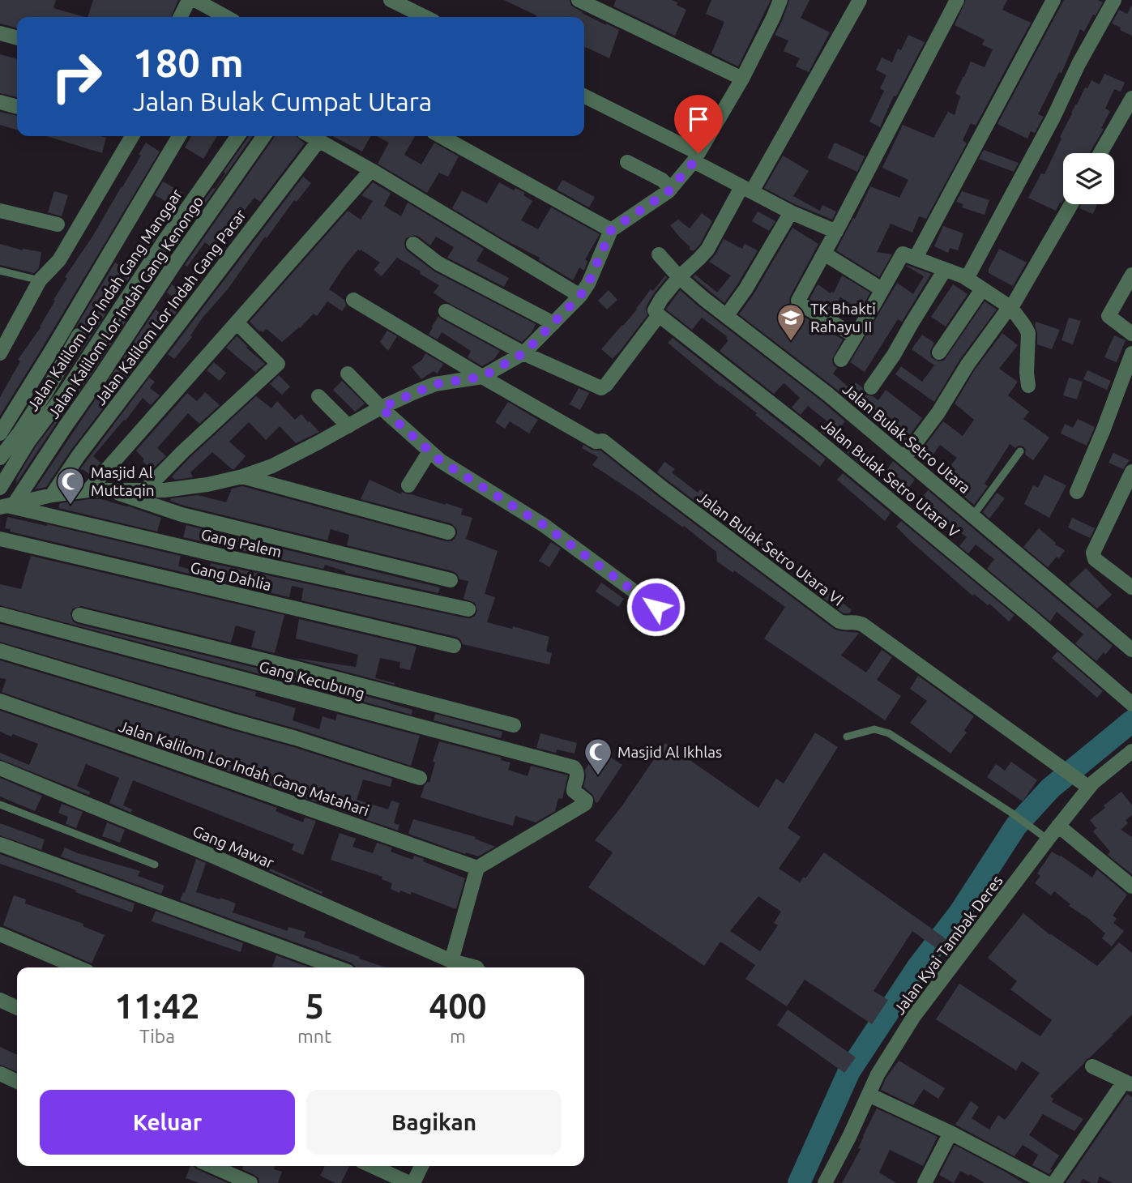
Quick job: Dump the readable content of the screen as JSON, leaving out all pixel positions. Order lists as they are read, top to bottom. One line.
{"streets":{"street":["Jalan Kalilom Lor Indah Gang Manggar","Jalan Kalilom Lor Indah Gang Kenongo","Jalan Kalilom Lor Indah Gang Pacar","Jalan Bulak Setro Utara","Jalan Bulak Setro Utara V","Gang Palem","Jalan Bulak Setro Utara VI","Gang Dahlia","Gang Kecubung","Jalan Kalilom Lor Indah Gang Matahari","Gang Mawar","Jalan Kyai Tambak Deres"]},"crossings":[["Jalan Kalilom Lor Indah Gang Kenongo","Gang Palem"],["Jalan Bulak Setro Utara VI","Jalan Kyai Tambak Deres"],["Gang Kecubung","Jalan Kalilom Lor Indah Gang Matahari"]],"places":{"school or university":["TK Bhakti Rahayu II"],"mosque":["Masjid Al Muttaqin","Masjid Al Ikhlas"]},"page":{"turn":["180 m","Jalan Bulak Cumpat Utara"],"eta":["11:42","Tiba","5","mnt","400","m"],"buttons":["Keluar","Bagikan"]}}
